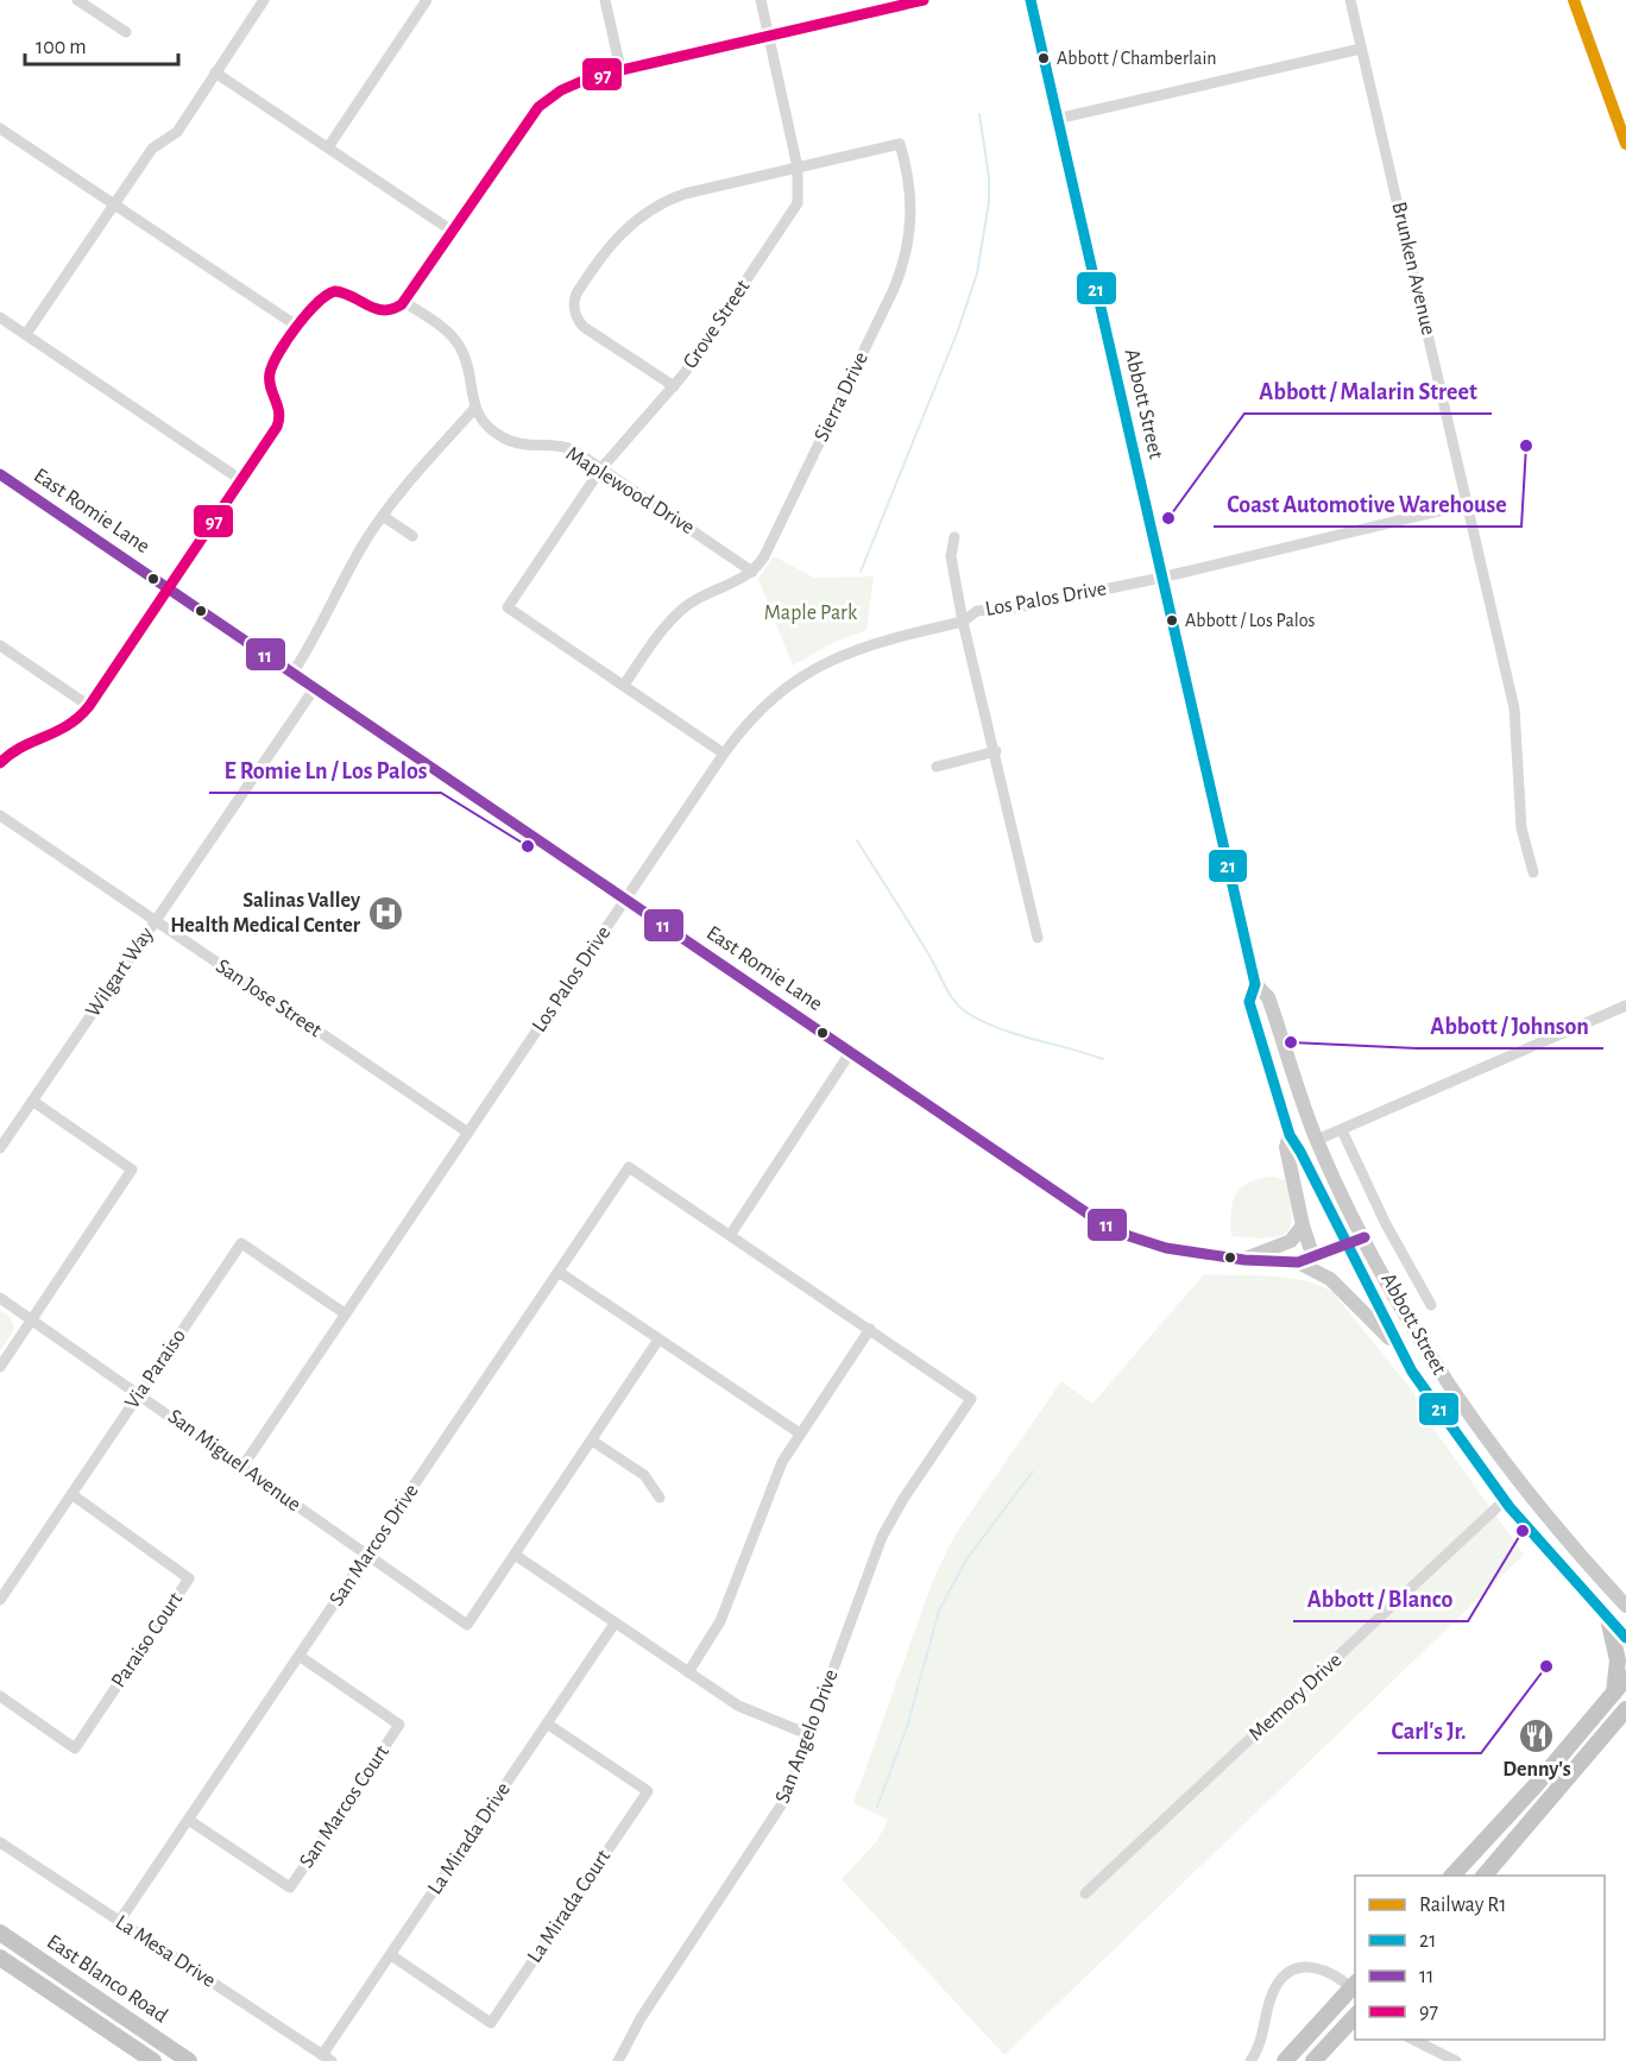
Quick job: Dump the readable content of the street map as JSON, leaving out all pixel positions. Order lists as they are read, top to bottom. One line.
{"streets":{"highway":["East Blanco Road"],"main road":["Abbott Street","East Romie Lane"],"street":["Brunken Avenue","Grove Street","Sierra Drive","Maplewood Drive","Los Palos Drive","Wilgart Way","San Jose Street","Via Paraiso","San Miguel Avenue","San Marcos Drive","Paraiso Court","Memory Drive","San Angelo Drive","San Marcos Court","La Mirada Drive","La Mirada Court","La Mesa Drive"]},"crossings":[["Brunken Avenue","Los Palos Drive"],["Grove Street","Sierra Drive"],["Grove Street","Maplewood Drive"],["Sierra Drive","Maplewood Drive"],["Abbott Street","East Romie Lane"],["Abbott Street","Los Palos Drive"],["Abbott Street","Memory Drive"],["East Romie Lane","Los Palos Drive"],["East Romie Lane","Wilgart Way"],["Los Palos Drive","San Jose Street"],["Los Palos Drive","Via Paraiso"],["Los Palos Drive","San Miguel Avenue"],["Wilgart Way","San Jose Street"],["Via Paraiso","San Miguel Avenue"],["Via Paraiso","Paraiso Court"],["San Miguel Avenue","San Marcos Drive"],["San Marcos Drive","San Marcos Court"],["San Marcos Drive","La Mesa Drive"],["La Mirada Drive","La Mirada Court"],["La Mirada Drive","La Mesa Drive"]],"parks":["Maple Park"],"places":{"other":["Abbott / Chamberlain","Coast Automotive Warehouse","Abbott / Malarin Street","Abbott / Los Palos","E Romie Ln / Los Palos","Abbott / Johnson","Abbott / Blanco","Carl's Jr."],"hospital":["Salinas Valley Health Medical Center"],"restaurant":["Denny's"]},"lines":["rail line R1","transit line 21","transit line 97","transit line 11"],"legend":["Railway R1","21","11","97"],"scale_bar":"100 m"}
